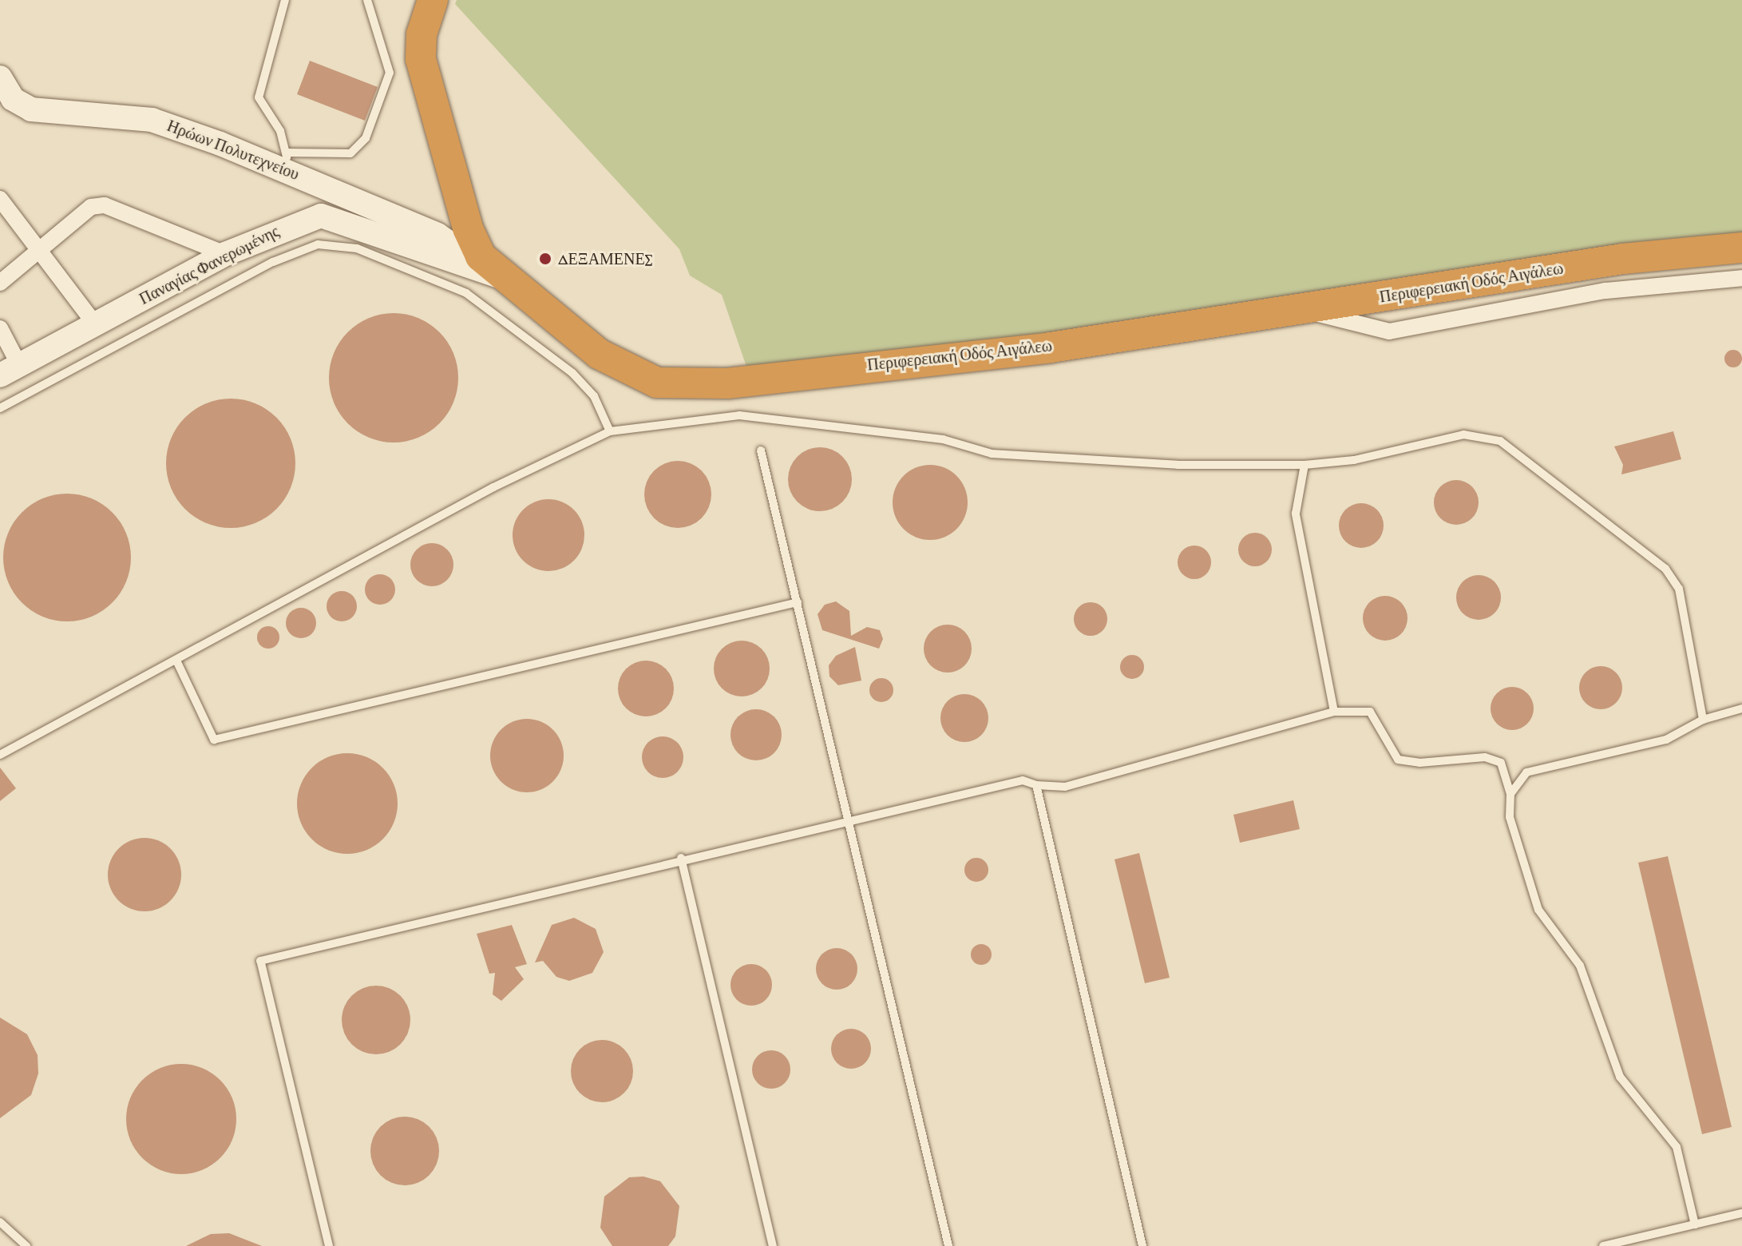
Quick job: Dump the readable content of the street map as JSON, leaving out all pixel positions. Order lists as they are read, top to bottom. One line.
{"streets":{"highway":["Περιφερειακή Οδός Αιγάλεω"],"main road":["Ηρώων Πολυτεχνείου","Παναγίας Φανερωμένης"]},"crossings":[["Ηρώων Πολυτεχνείου","Παναγίας Φανερωμένης"],["Παναγίας Φανερωμένης","Περιφερειακή Οδός Αιγάλεω"]],"places":["ΔΕΞΑΜΕΝΕΣ"]}
